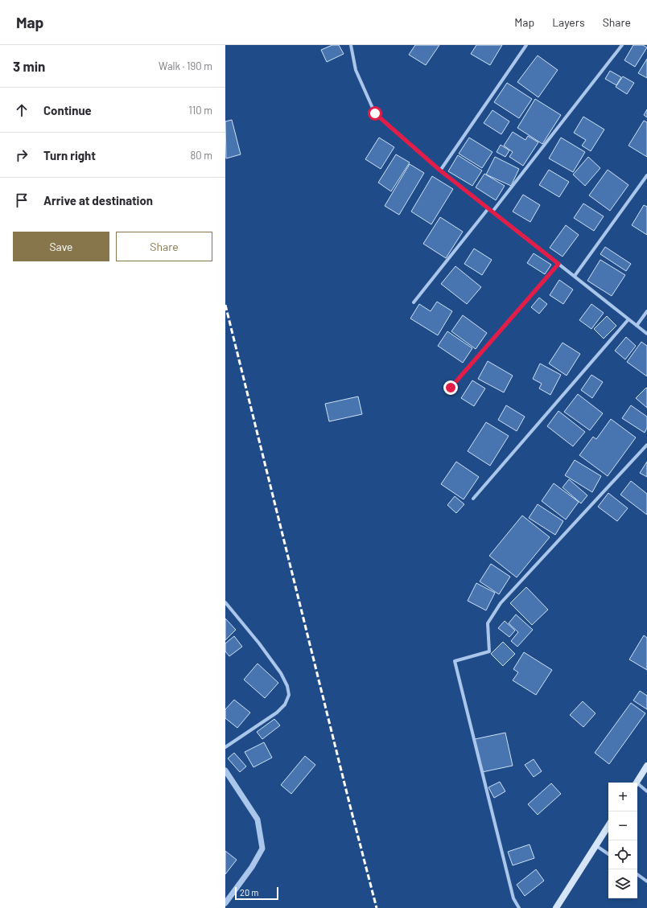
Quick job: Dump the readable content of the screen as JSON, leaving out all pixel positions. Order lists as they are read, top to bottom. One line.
{"scale_bar":"20 m","page":{"header":"Map","nav":["Map","Layers","Share"],"heading":["3 min","Walk · 190 m"],"list":[["Continue","110 m"],["Turn right","80 m"],"Arrive at destination"],"buttons":["Save","Share"],"map_buttons":["+","−"],"scale":"20 m"}}
